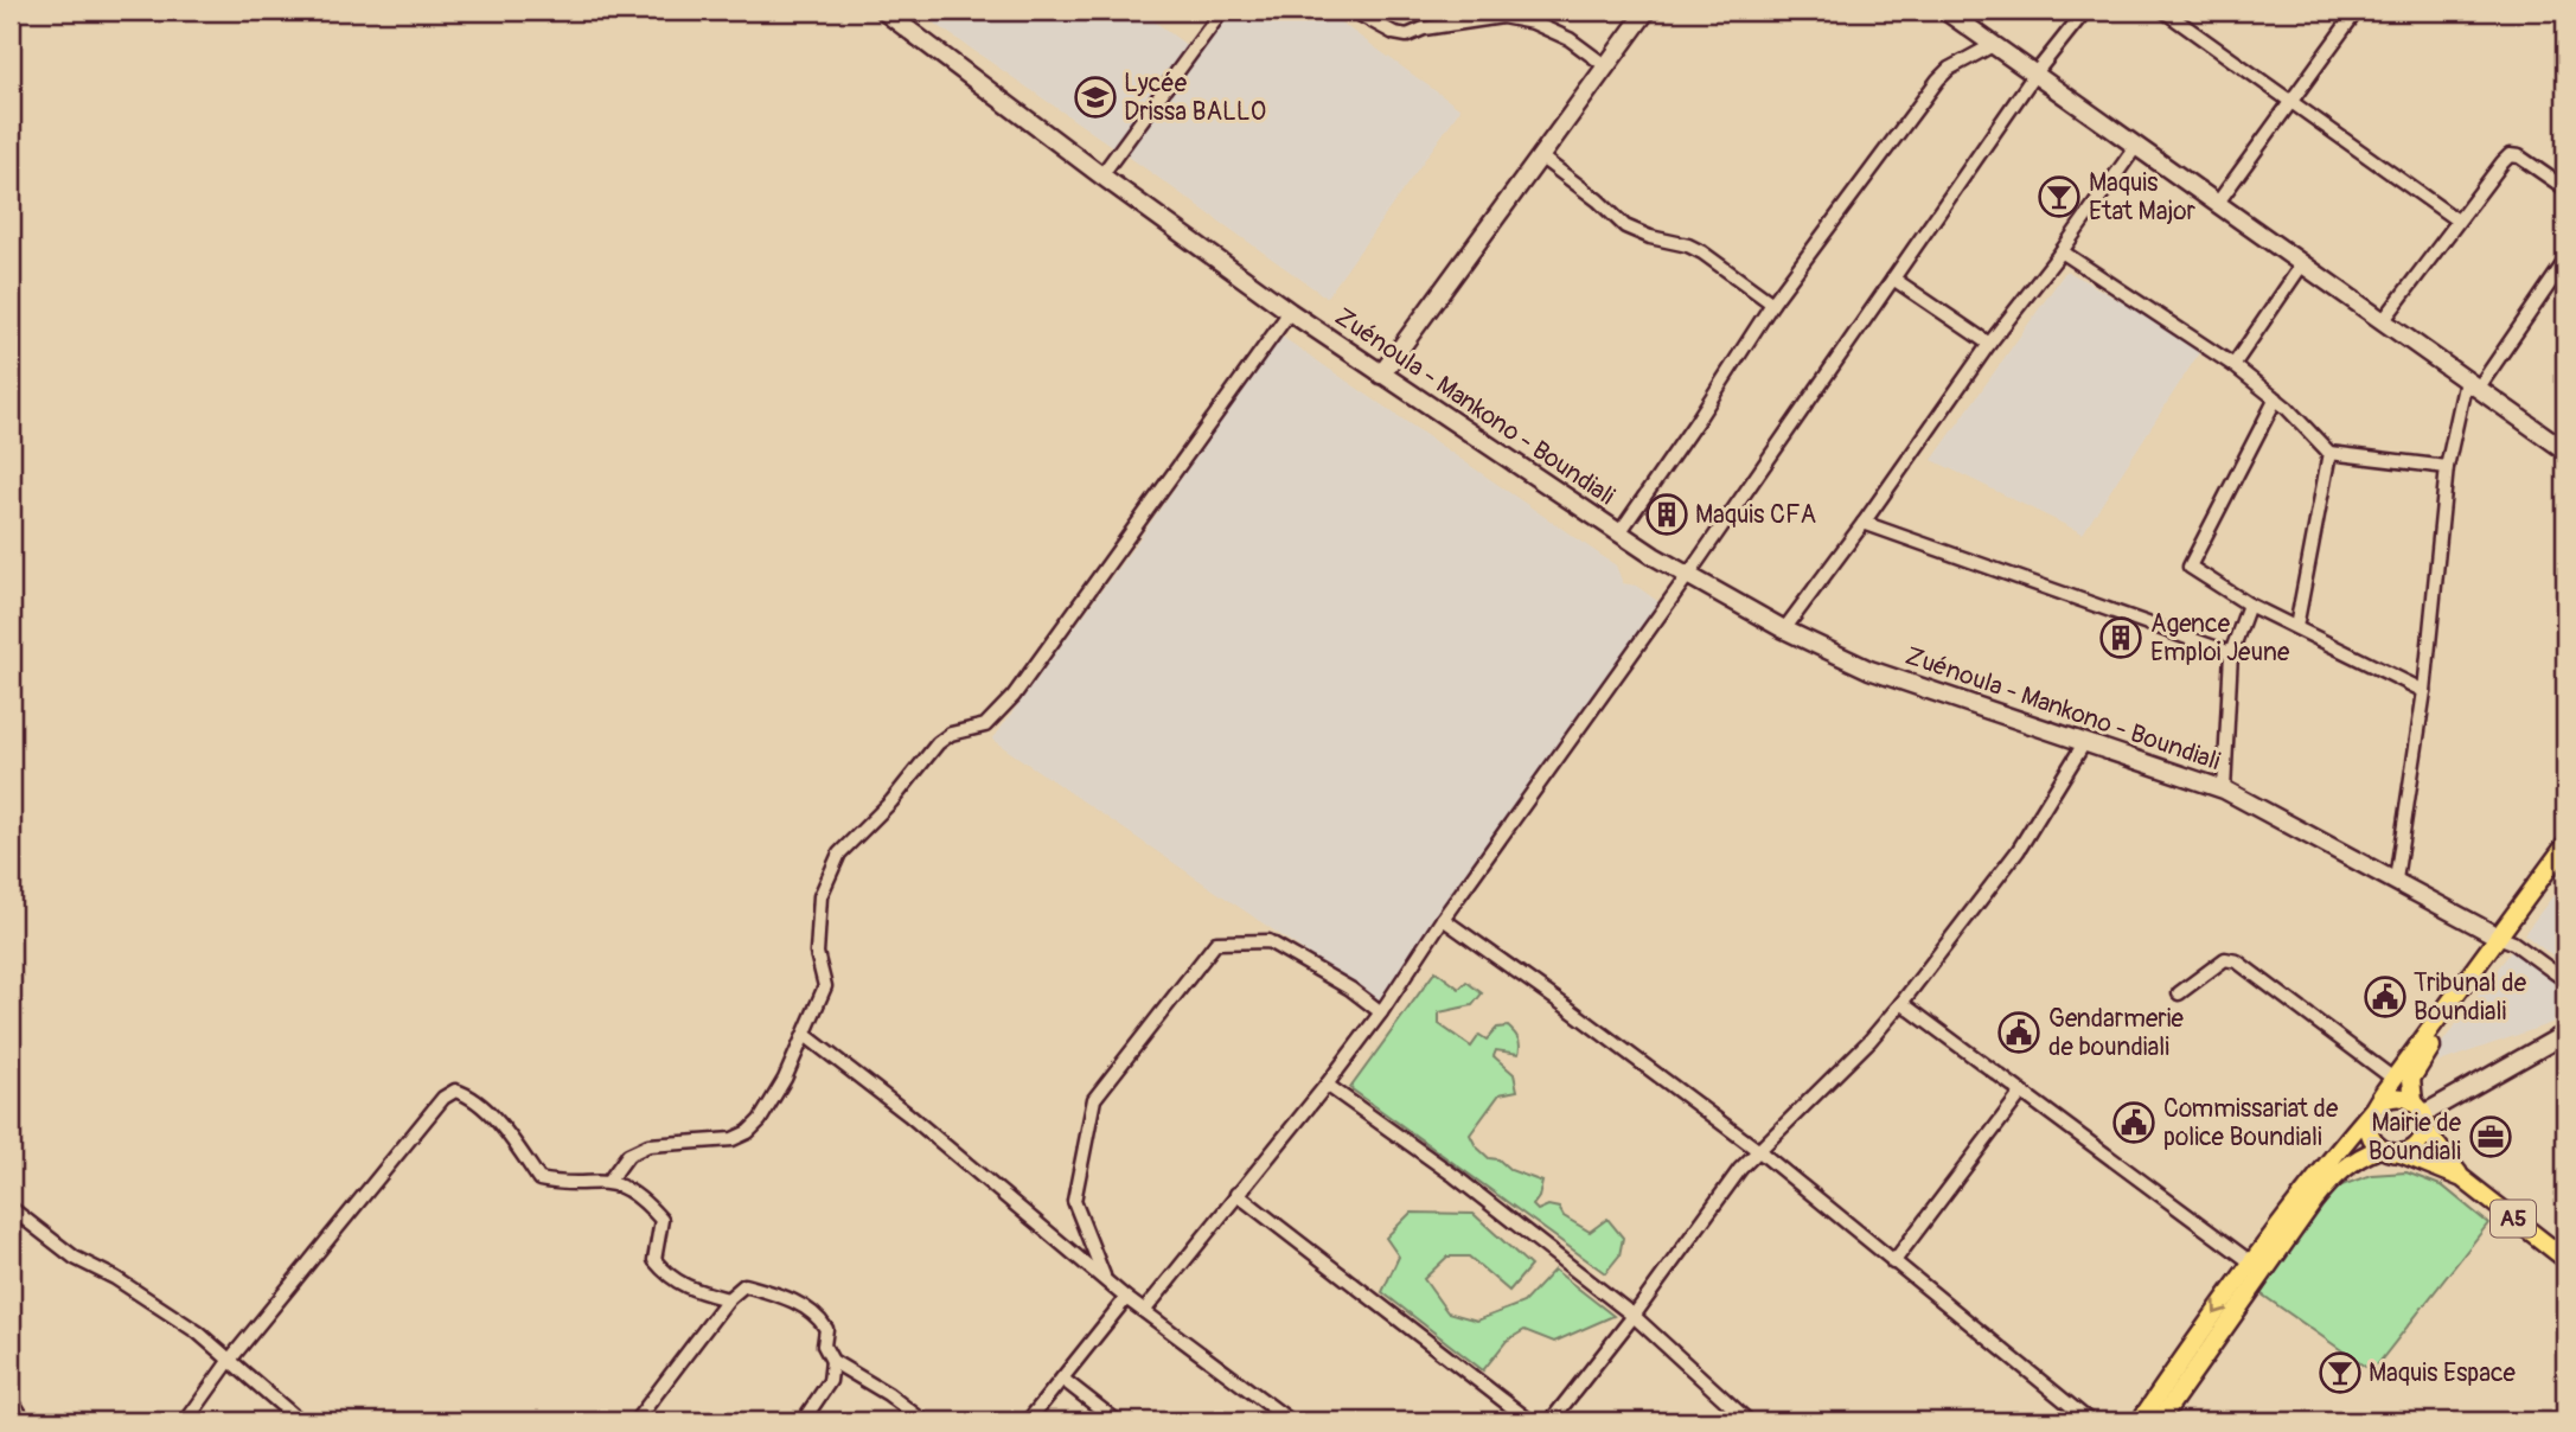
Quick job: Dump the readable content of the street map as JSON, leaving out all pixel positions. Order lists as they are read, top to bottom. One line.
{"streets":{"main road":["Zuénoula - Mankono - Boundiali","A5"]},"places":{"school or university":["Lycée Drissa BALLO"],"bar":["Maquis Etat Major","Maquis Espace"],"building":["Maquis CFA","Agence Emploi Jeune"],"public building":["Tribunal de Boundiali","Gendarmerie de boundiali","Commissariat de police Boundiali"],"office":["Mairie de Boundiali"]}}
